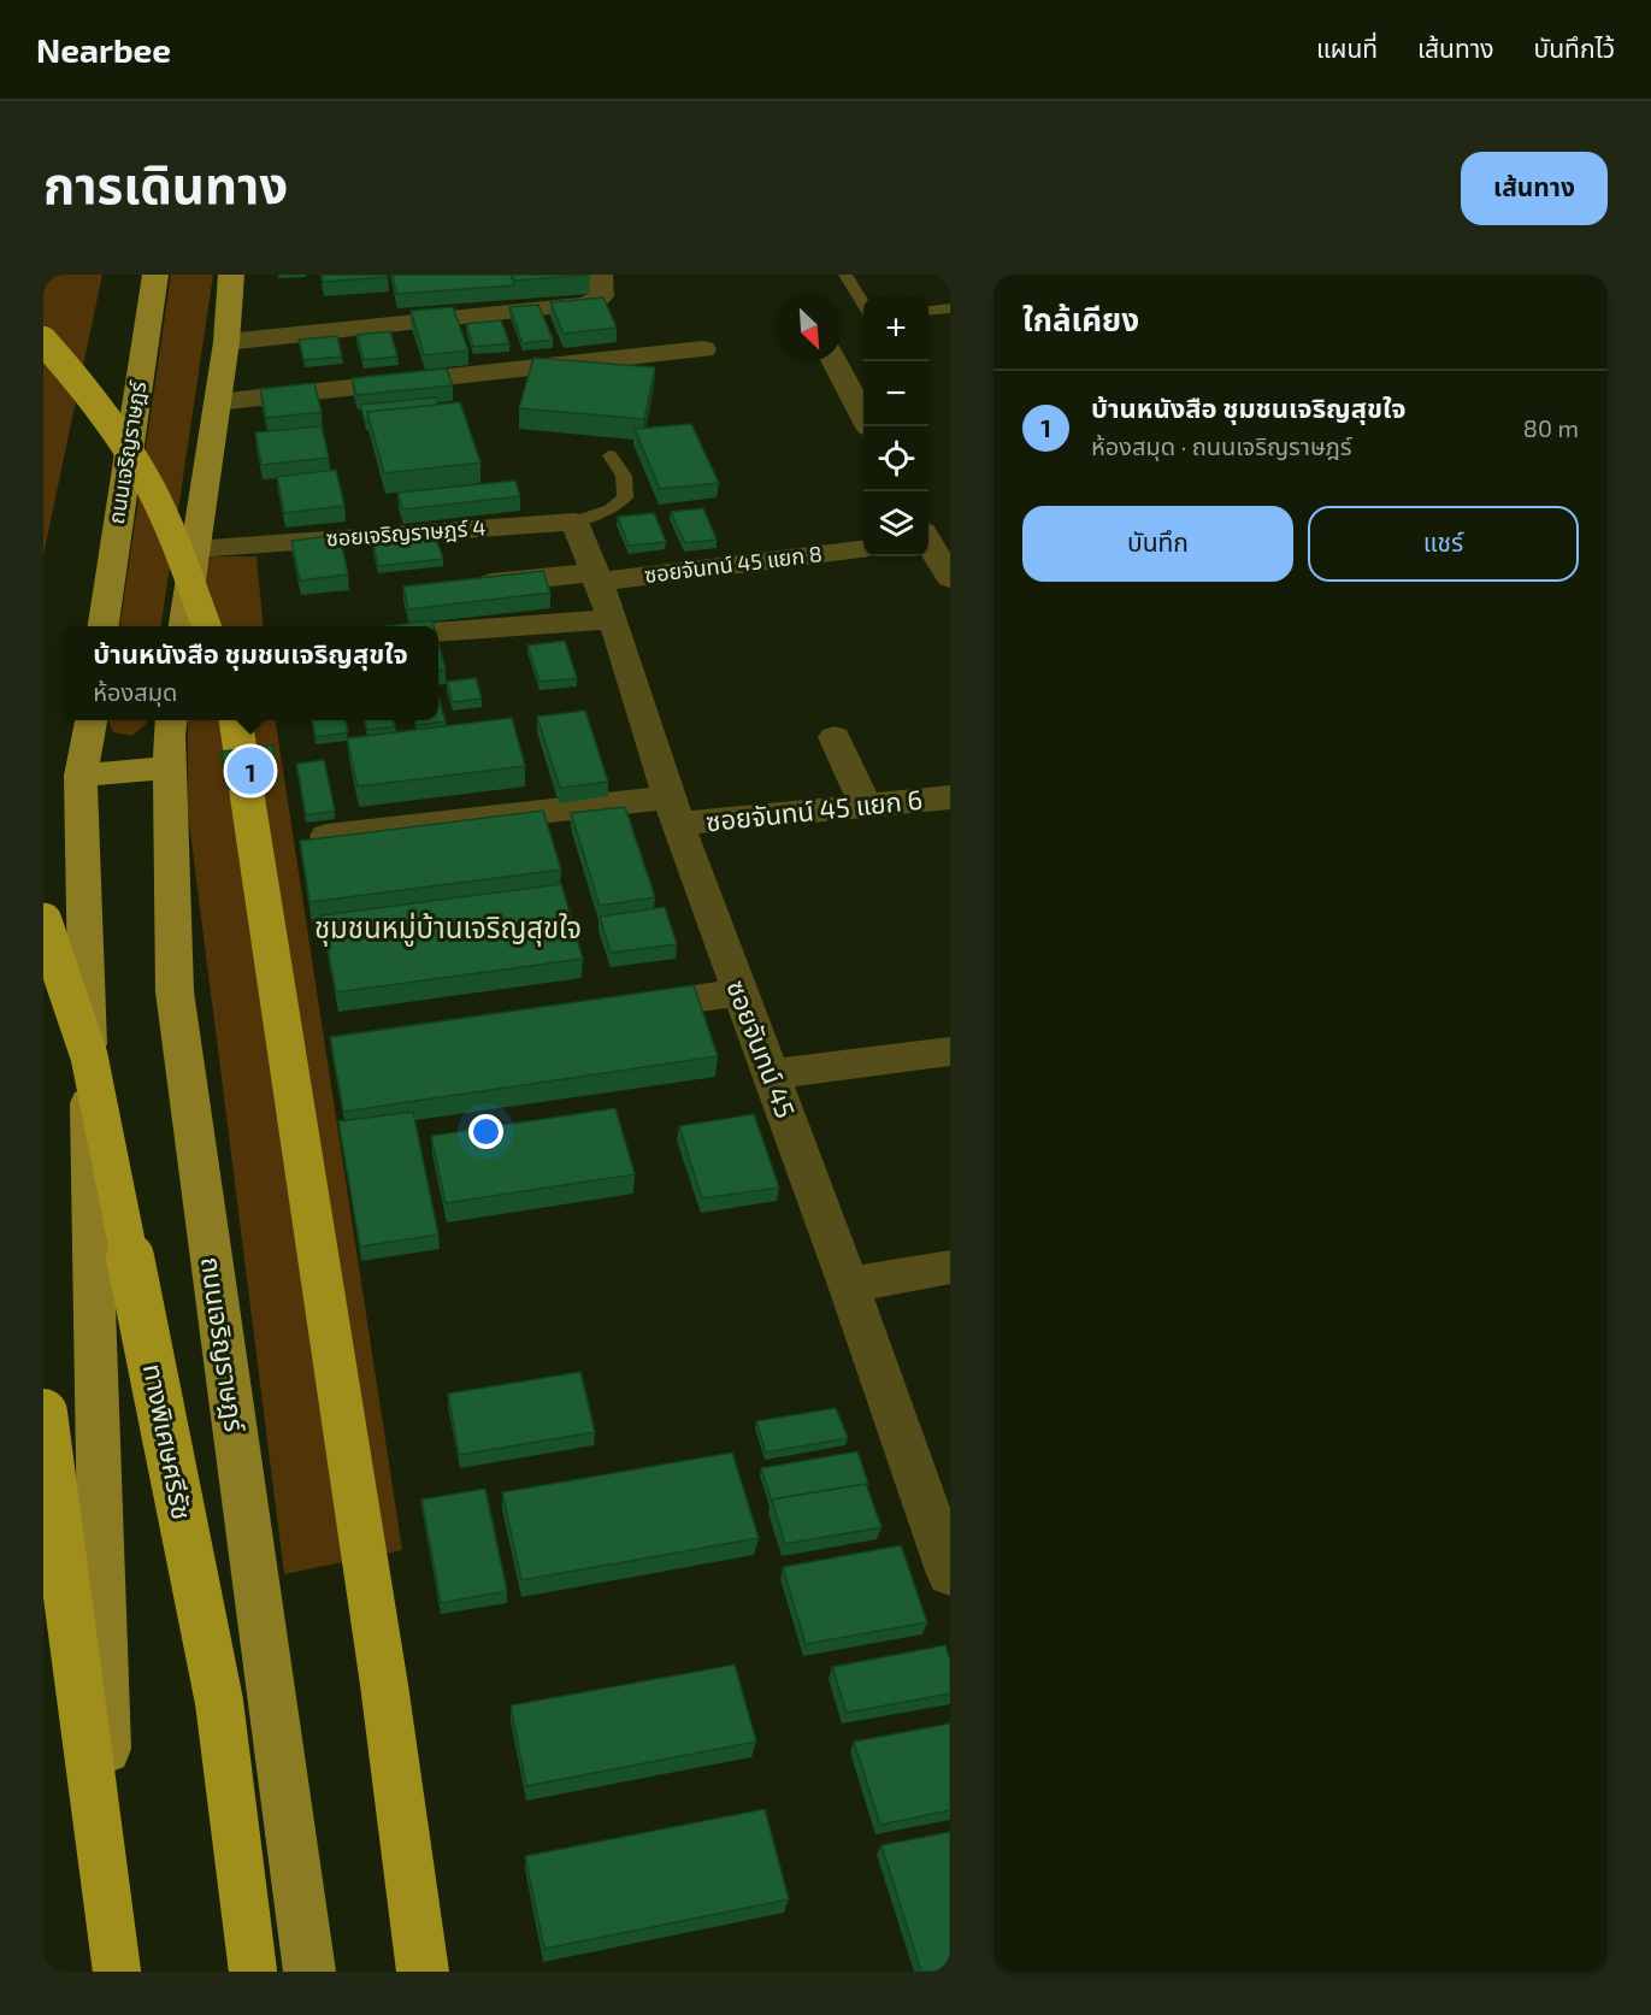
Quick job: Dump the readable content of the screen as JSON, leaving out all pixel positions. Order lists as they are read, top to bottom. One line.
{"streets":{"highway":["ทางพิเศษศรีรัช"],"main road":["ถนนเจริญราษฎร์"],"street":["ซอยเจริญราษฎร์ 4","ซอยจันทน์ 45 แยก 8","ซอยจันทน์ 45 แยก 6","ซอยจันทน์ 45"]},"crossings":[["ซอยเจริญราษฎร์ 4","ซอยจันทน์ 45"],["ซอยจันทน์ 45 แยก 8","ซอยจันทน์ 45"],["ซอยจันทน์ 45 แยก 6","ซอยจันทน์ 45"]],"districts":["ชุมชนหมู่บ้านเจริญสุขใจ"],"north":"bottom right","page":{"header":"Nearbee","nav":["แผนที่","เส้นทาง","บันทึกไว้"],"title":"การเดินทาง","buttons":["เส้นทาง",["บันทึก","แชร์"]],"heading":"ใกล้เคียง","map_buttons":["+","−"],"list":[{"mark":"1","name":"บ้านหนังสือ ชุมชนเจริญสุขใจ","note":"ห้องสมุด · ถนนเจริญราษฎร์","value":"80 m"}],"popup":["บ้านหนังสือ ชุมชนเจริญสุขใจ","ห้องสมุด"],"pins":"1"}}
